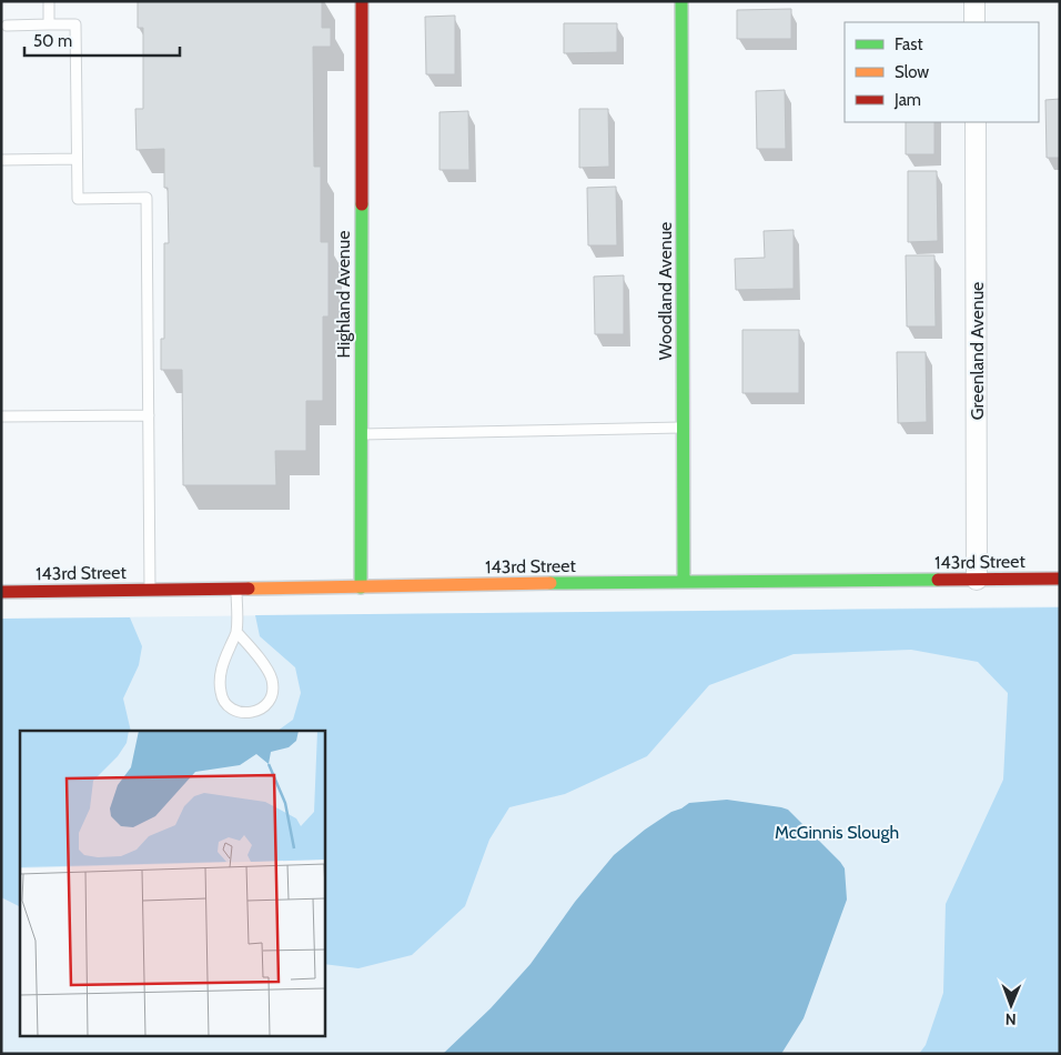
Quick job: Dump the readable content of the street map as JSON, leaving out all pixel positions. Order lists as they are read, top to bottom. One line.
{"streets":{"street":["Woodland Avenue","Highland Avenue","Greenland Avenue","143rd Street"]},"crossings":[["Woodland Avenue","143rd Street"],["Highland Avenue","143rd Street"],["Greenland Avenue","143rd Street"]],"parks":["McGinnis Slough"],"legend":["Fast","Slow","Jam"],"scale_bar":"50 m","north":"bottom"}
